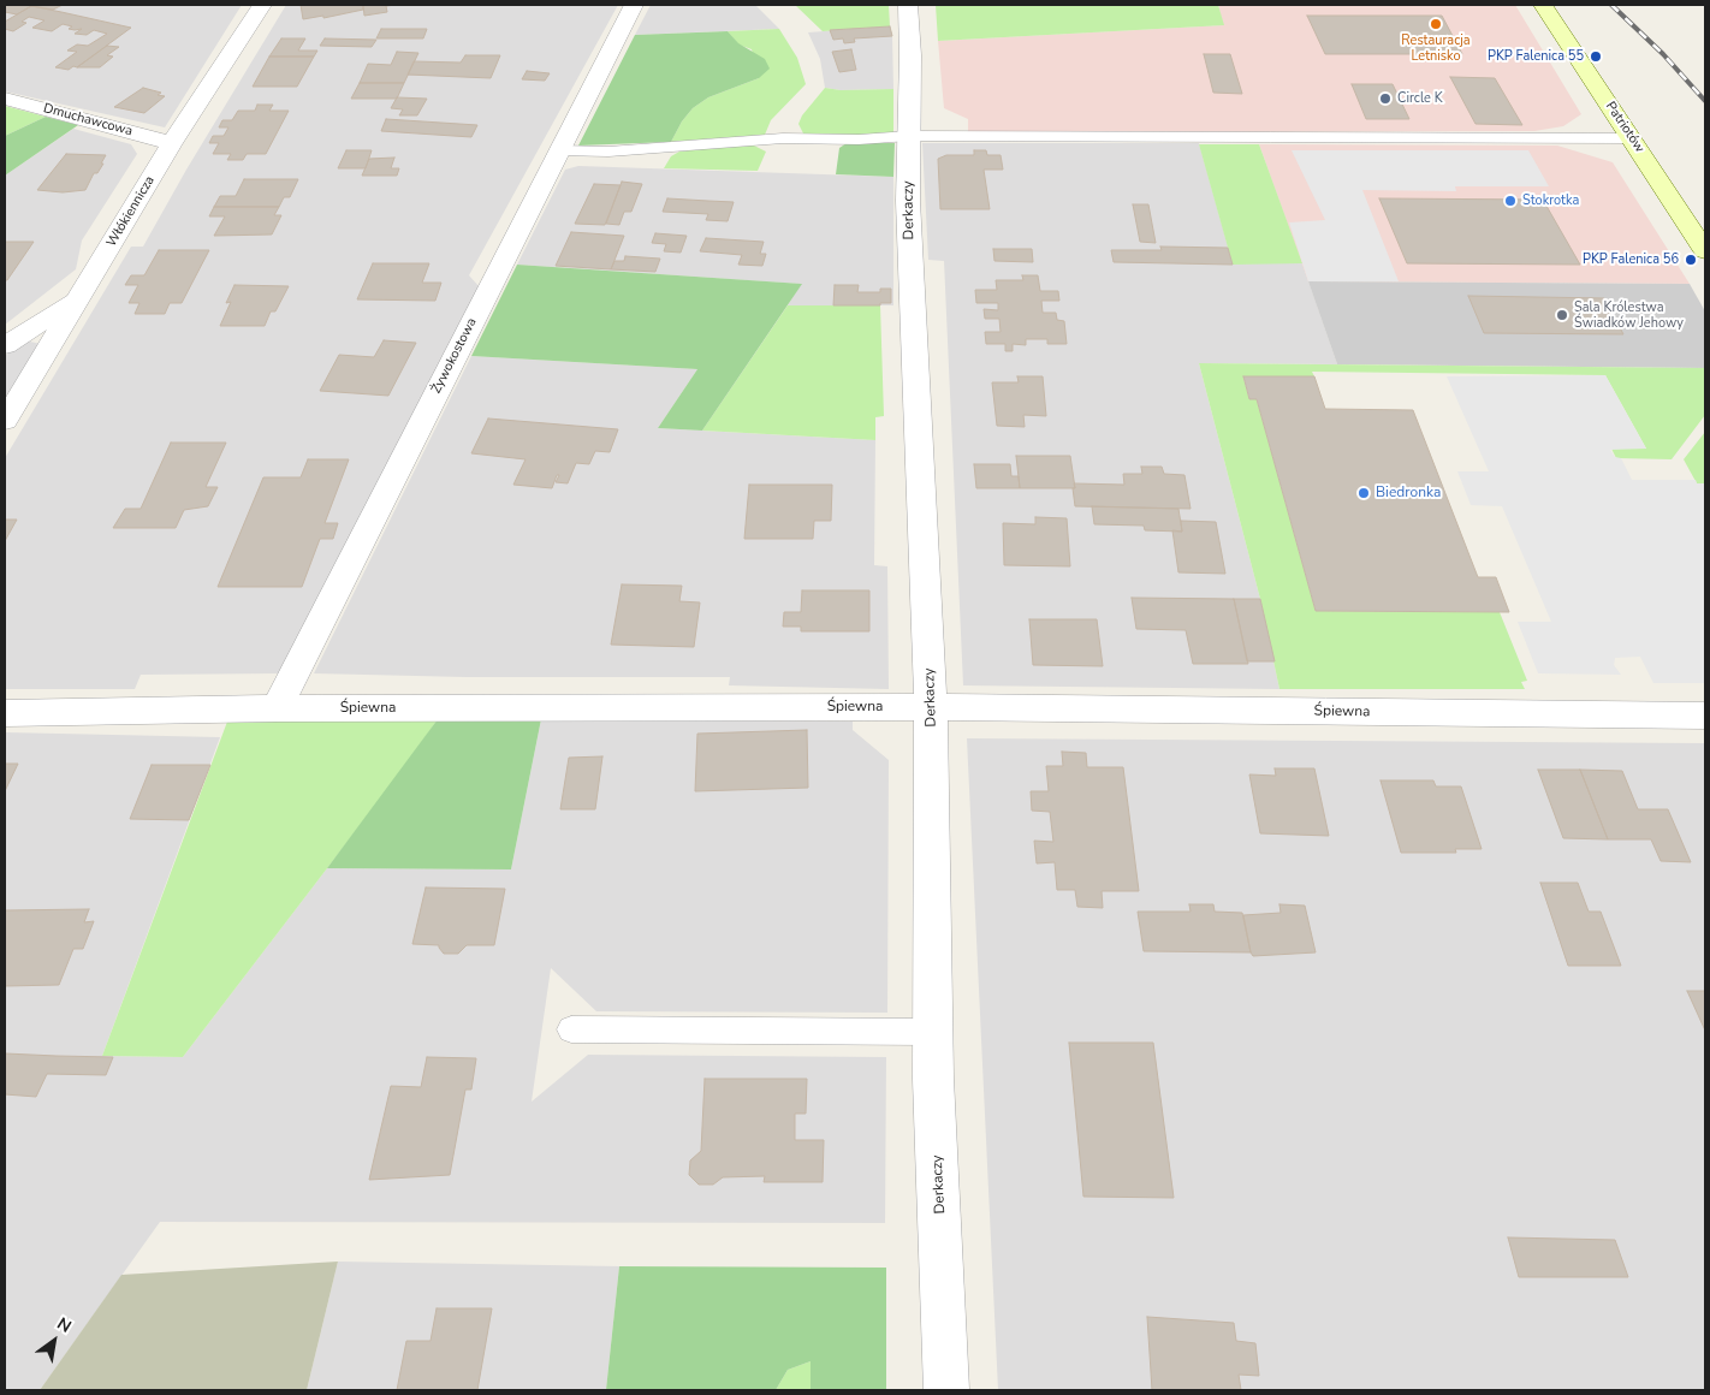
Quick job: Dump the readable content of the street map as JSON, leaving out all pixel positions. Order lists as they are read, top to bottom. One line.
{"streets":{"main road":["Patriotów"],"street":["Dmuchawcowa","Derkaczy","Włókiennicza","Żywokostowa","Śpiewna"]},"crossings":[["Dmuchawcowa","Włókiennicza"],["Derkaczy","Śpiewna"],["Żywokostowa","Śpiewna"]],"places":["Restauracja Letnisko","PKP Falenica 55","Circle K","Stokrotka","PKP Falenica 56","Sala Królestwa Świadków Jehowy","Biedronka"],"north":"top right"}
